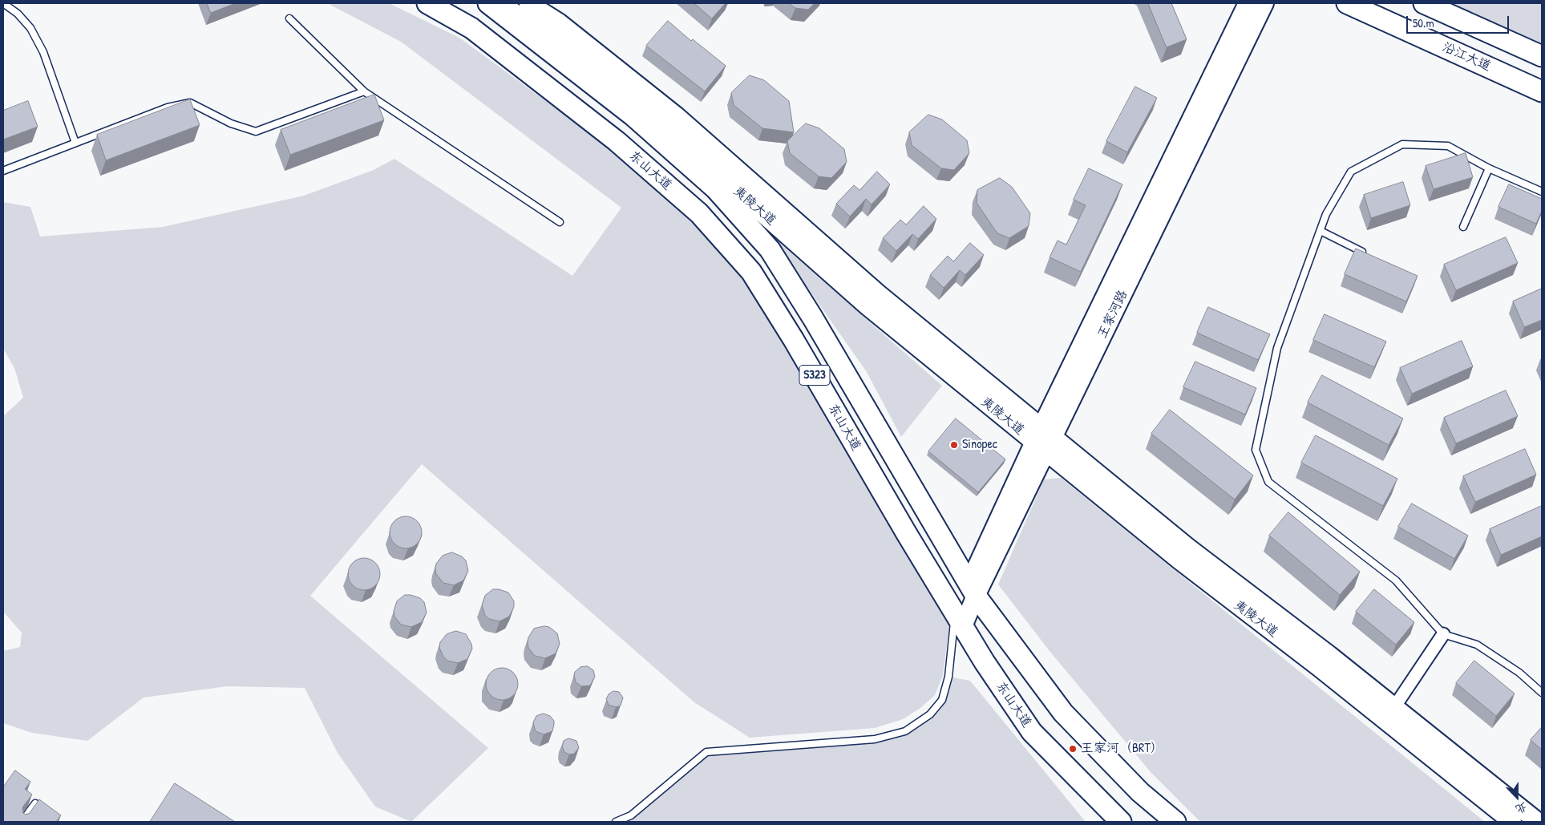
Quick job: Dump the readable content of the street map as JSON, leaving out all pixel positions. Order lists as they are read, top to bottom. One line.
{"streets":{"main road":["沿江大道","东山大道","夷陵大道","王家河路","S323"]},"crossings":[["东山大道","王家河路"],["夷陵大道","王家河路"]],"places":["Sinopec","王家河（BRT）"],"scale_bar":"50 m","north":"bottom"}
